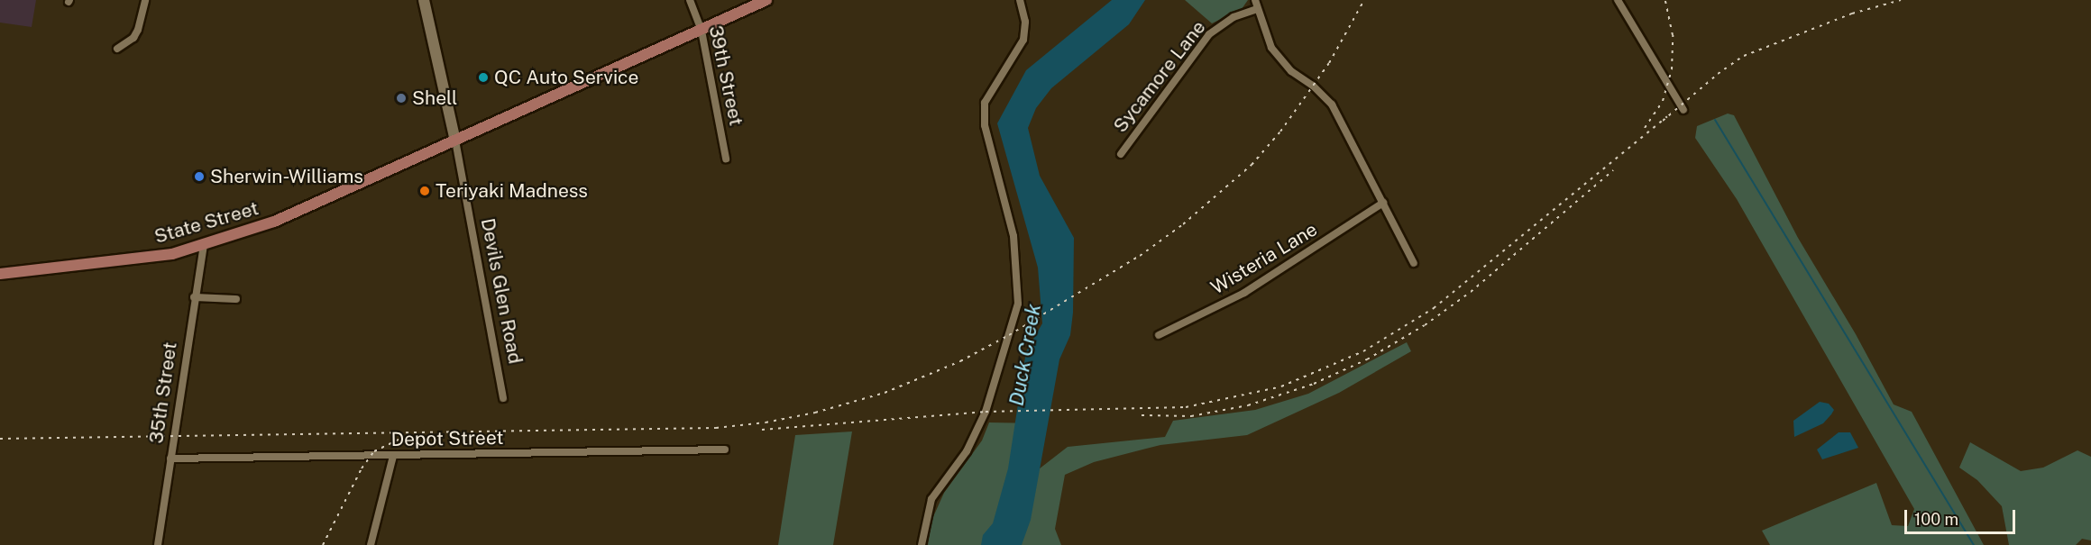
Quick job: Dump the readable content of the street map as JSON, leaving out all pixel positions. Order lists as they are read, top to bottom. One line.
{"streets":{"main road":["State Street","Devils Glen Road"],"street":["39th Street","Sycamore Lane","Wisteria Lane","35th Street","Depot Street"]},"crossings":[["39th Street","State Street"],["State Street","Devils Glen Road"],["State Street","35th Street"],["35th Street","Depot Street"]],"water":["Duck Creek"],"places":["QC Auto Service","Shell","Sherwin-Williams","Teriyaki Madness"],"scale_bar":"100 m"}
